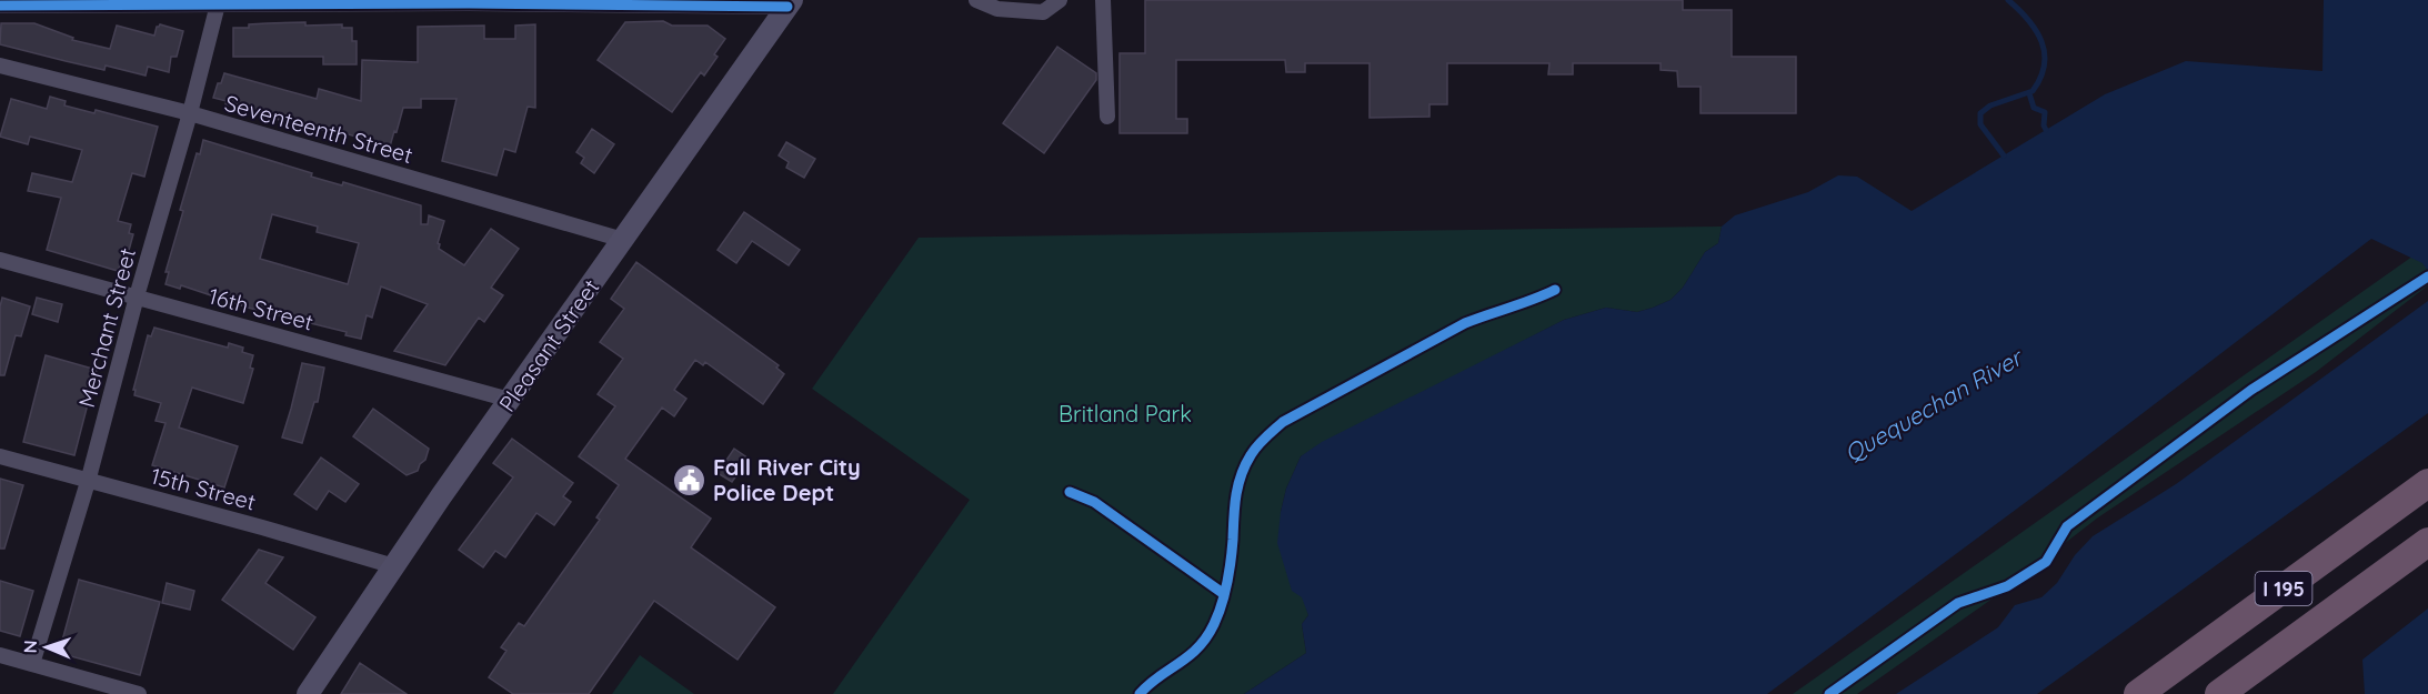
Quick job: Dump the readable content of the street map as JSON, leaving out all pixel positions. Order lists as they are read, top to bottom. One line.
{"streets":{"highway":["I 195"],"main road":["Pleasant Street"],"street":["Seventeenth Street","16th Street","Merchant Street","15th Street"]},"crossings":[["Seventeenth Street","Merchant Street"],["Seventeenth Street","Pleasant Street"],["16th Street","Merchant Street"],["16th Street","Pleasant Street"],["Merchant Street","15th Street"],["Pleasant Street","15th Street"]],"water":["Quequechan River"],"parks":["Britland Park"],"places":{"public building":["Fall River City Police Dept"]},"north":"left"}
